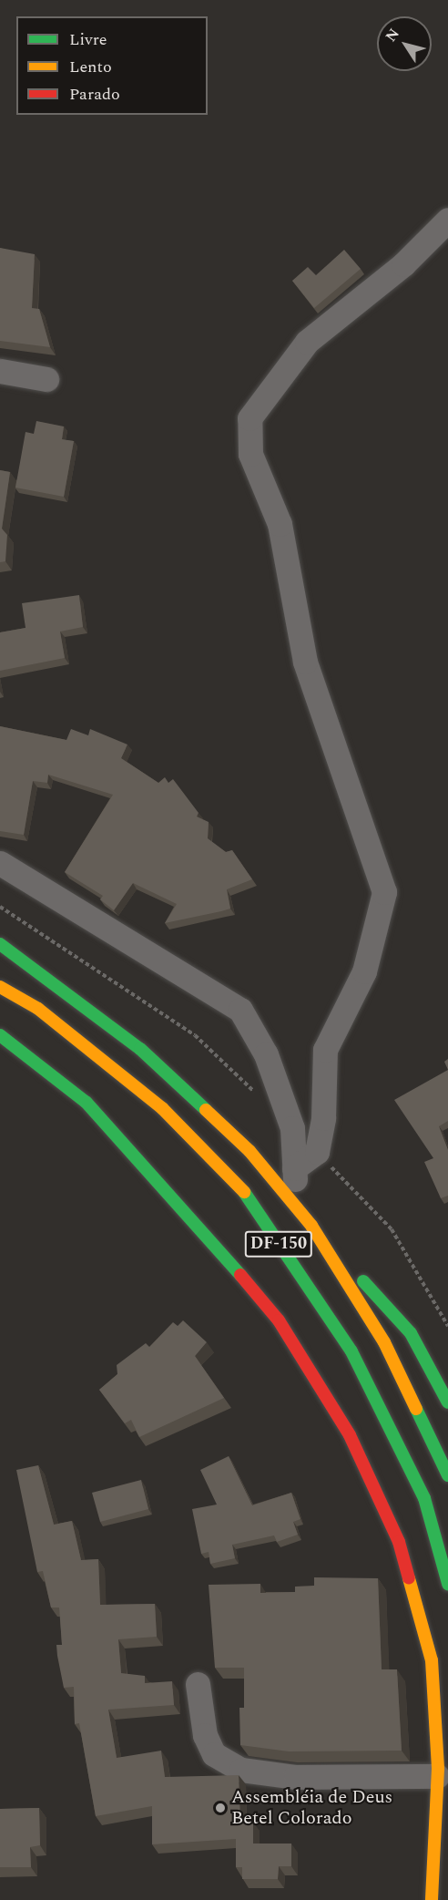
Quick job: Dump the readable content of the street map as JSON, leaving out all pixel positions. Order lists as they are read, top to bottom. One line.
{"streets":{"main road":["DF-150"]},"places":["Assembléia de Deus Betel Colorado"],"legend":["Livre","Lento","Parado"],"north":"top left"}
